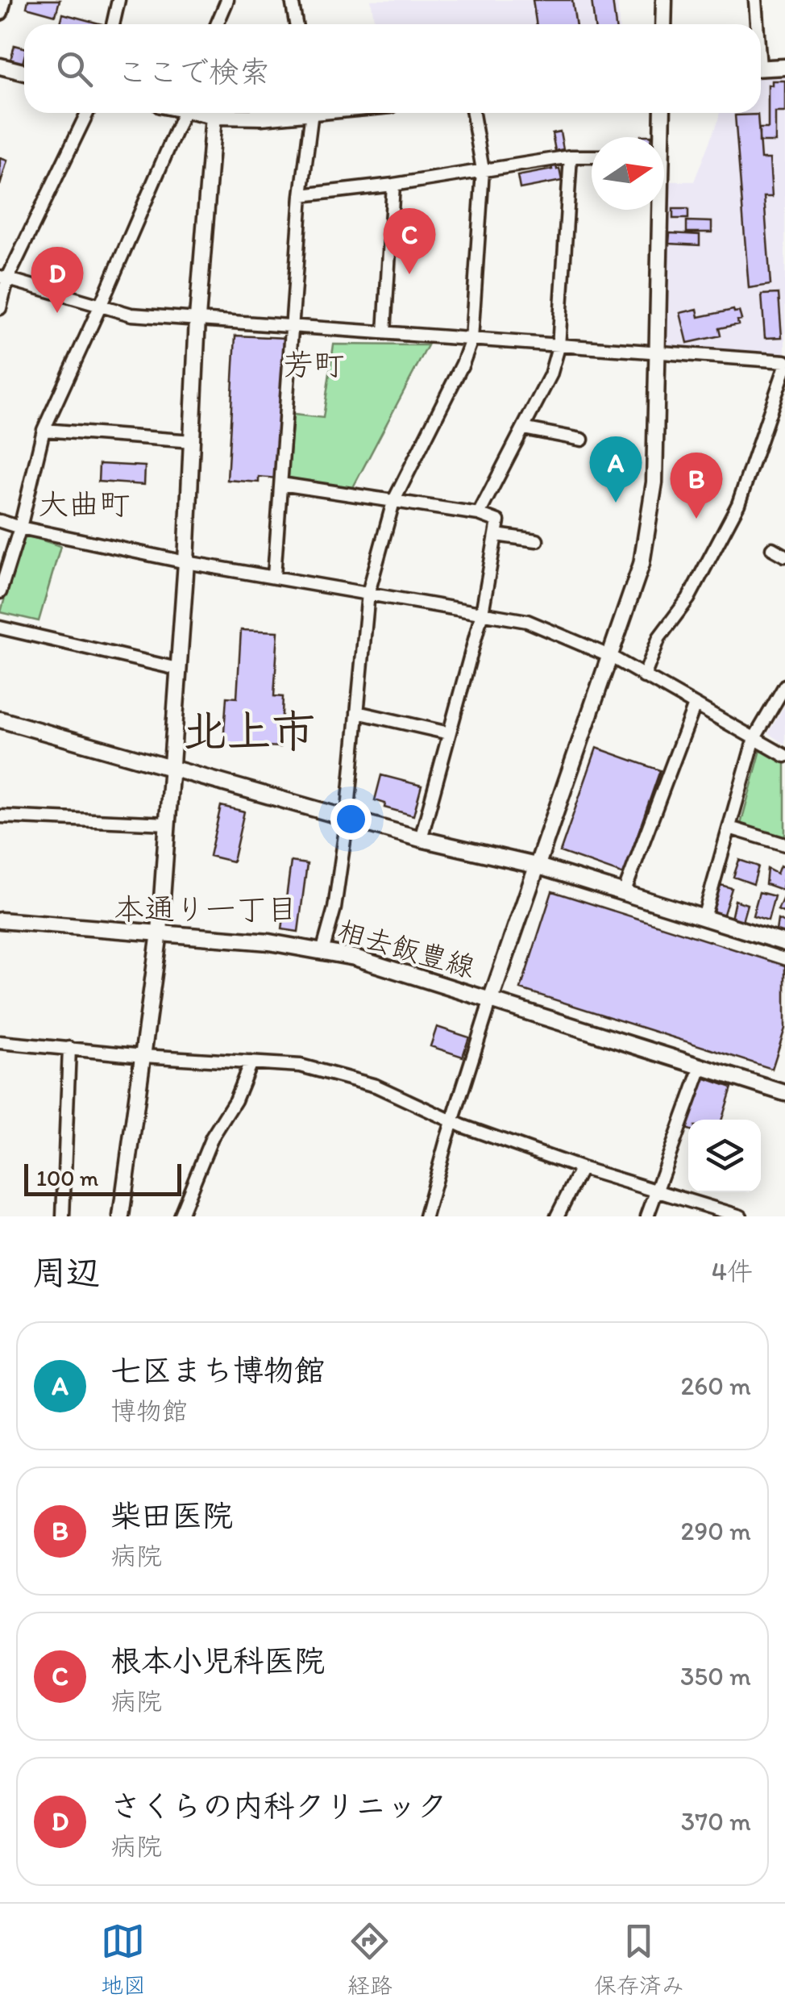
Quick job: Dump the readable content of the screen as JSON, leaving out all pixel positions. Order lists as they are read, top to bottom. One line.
{"streets":{"street":["相去飯豊線"]},"districts":["芳町","大曲町","北上市","本通り一丁目"],"scale_bar":"100 m","north":"right","page":{"search":"ここで検索","pins":["C","D","A","B"],"scale":"100 m","heading":["周辺","4件"],"list":[{"mark":"A","name":"七区まち博物館","note":"博物館","value":"260 m"},{"mark":"B","name":"柴田医院","note":"病院","value":"290 m"},{"mark":"C","name":"根本小児科医院","note":"病院","value":"350 m"},{"mark":"D","name":"さくらの内科クリニック","note":"病院","value":"370 m"}],"nav":["地図","経路","保存済み"]}}
